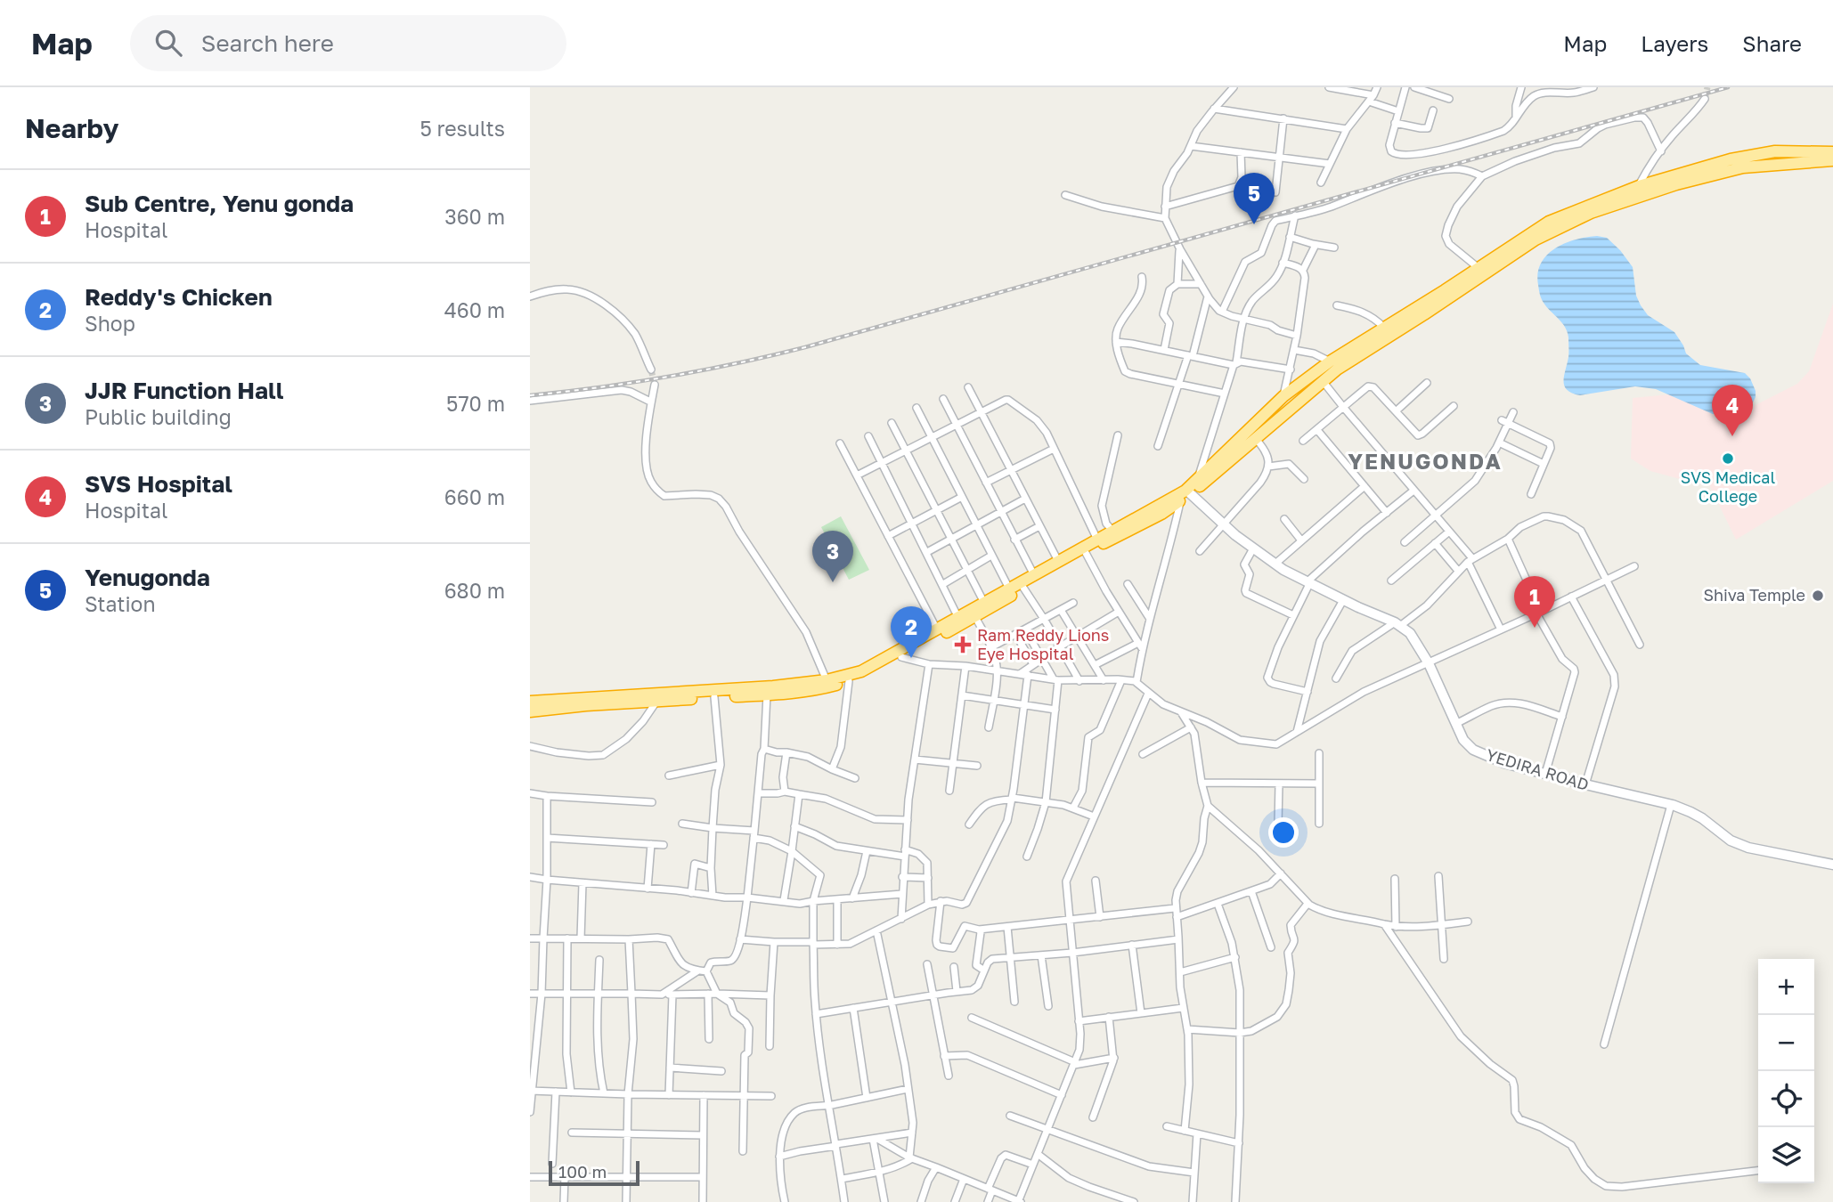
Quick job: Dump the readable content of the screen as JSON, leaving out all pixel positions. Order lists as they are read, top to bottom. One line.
{"streets":{"main road":["YEDIRA ROAD"]},"districts":["YENUGONDA"],"places":{"other":["SVS Medical College","Shiva Temple"],"health":["Ram Reddy Lions Eye Hospital"]},"scale_bar":"100 m","page":{"header":"Map","search":"Search here","nav":["Map","Layers","Share"],"heading":["Nearby","5 results"],"list":[{"mark":"1","name":"Sub Centre, Yenu gonda","note":"Hospital","value":"360 m"},{"mark":"2","name":"Reddy's Chicken","note":"Shop","value":"460 m"},{"mark":"3","name":"JJR Function Hall","note":"Public building","value":"570 m"},{"mark":"4","name":"SVS Hospital","note":"Hospital","value":"660 m"},{"mark":"5","name":"Yenugonda","note":"Station","value":"680 m"}],"pins":["5","4","3","1","2"],"map_buttons":["+","−"],"scale":"100 m"}}
